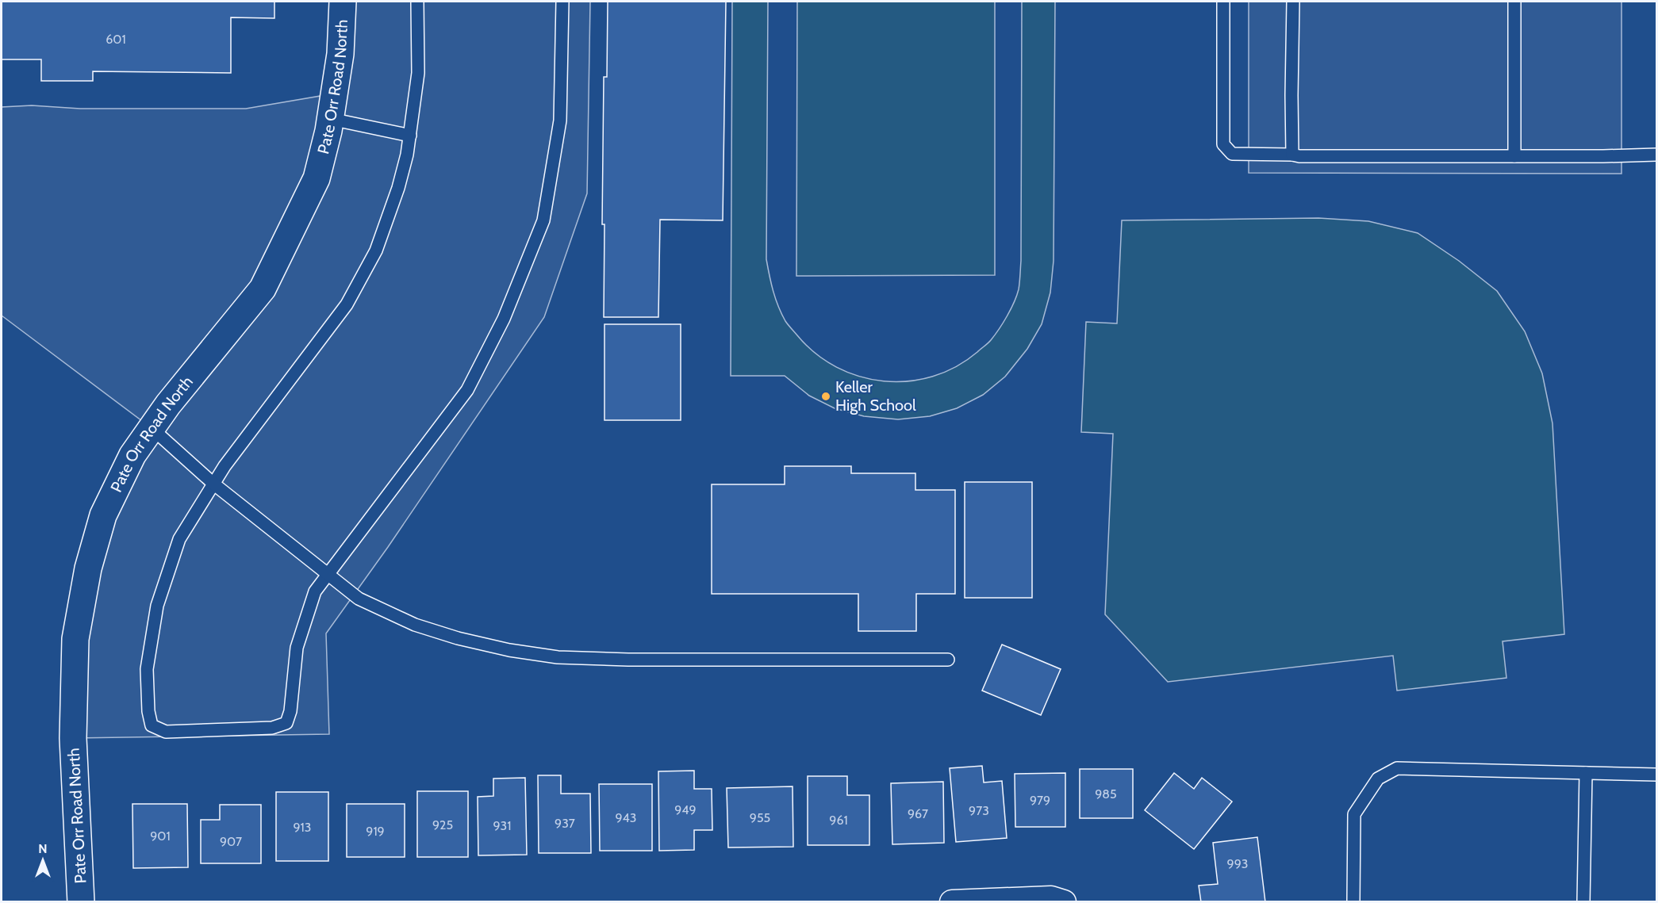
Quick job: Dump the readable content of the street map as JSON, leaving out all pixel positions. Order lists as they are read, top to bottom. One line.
{"streets":{"street":["Pate Orr Road North"]},"places":["Keller High School"],"house_numbers":["601","985","979","949","973","967","943","955","961","937","925","931","913","919","901","907","993"],"north":"top"}
